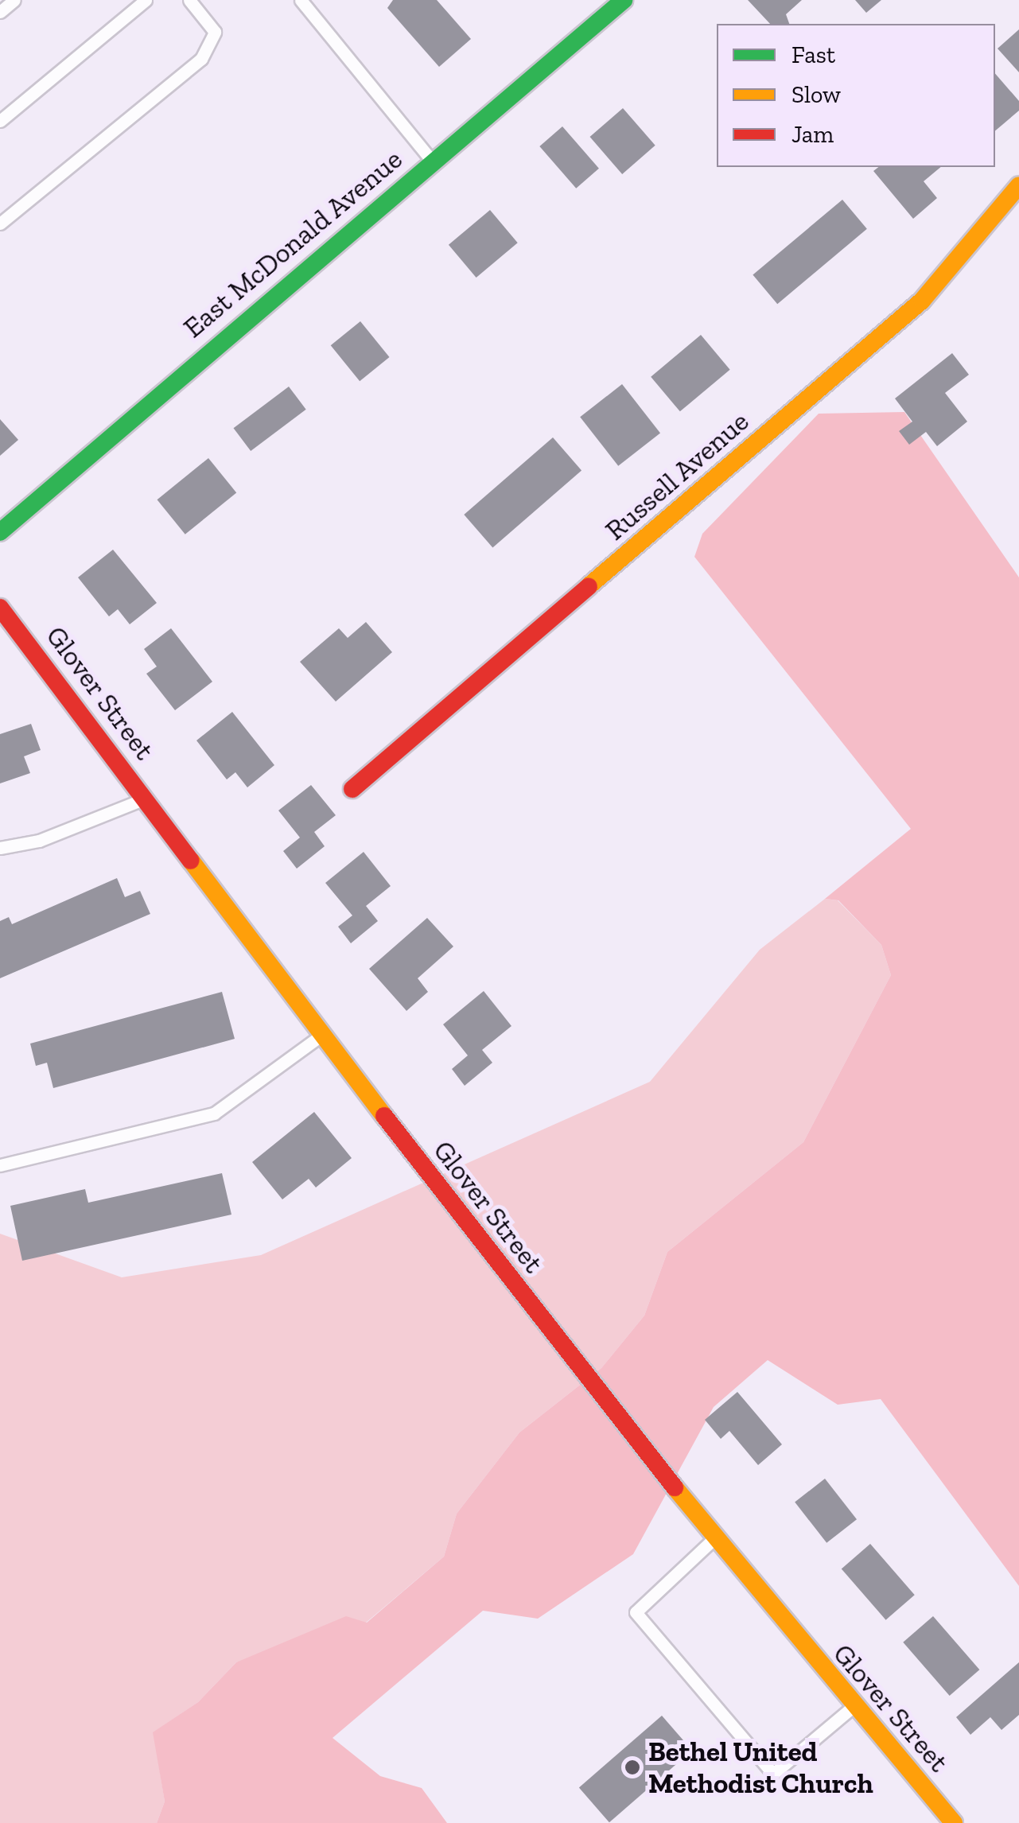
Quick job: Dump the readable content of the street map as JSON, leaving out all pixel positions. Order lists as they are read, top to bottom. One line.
{"streets":{"street":["East McDonald Avenue","Russell Avenue","Glover Street"]},"places":["Bethel United Methodist Church"],"legend":["Fast","Slow","Jam"]}
